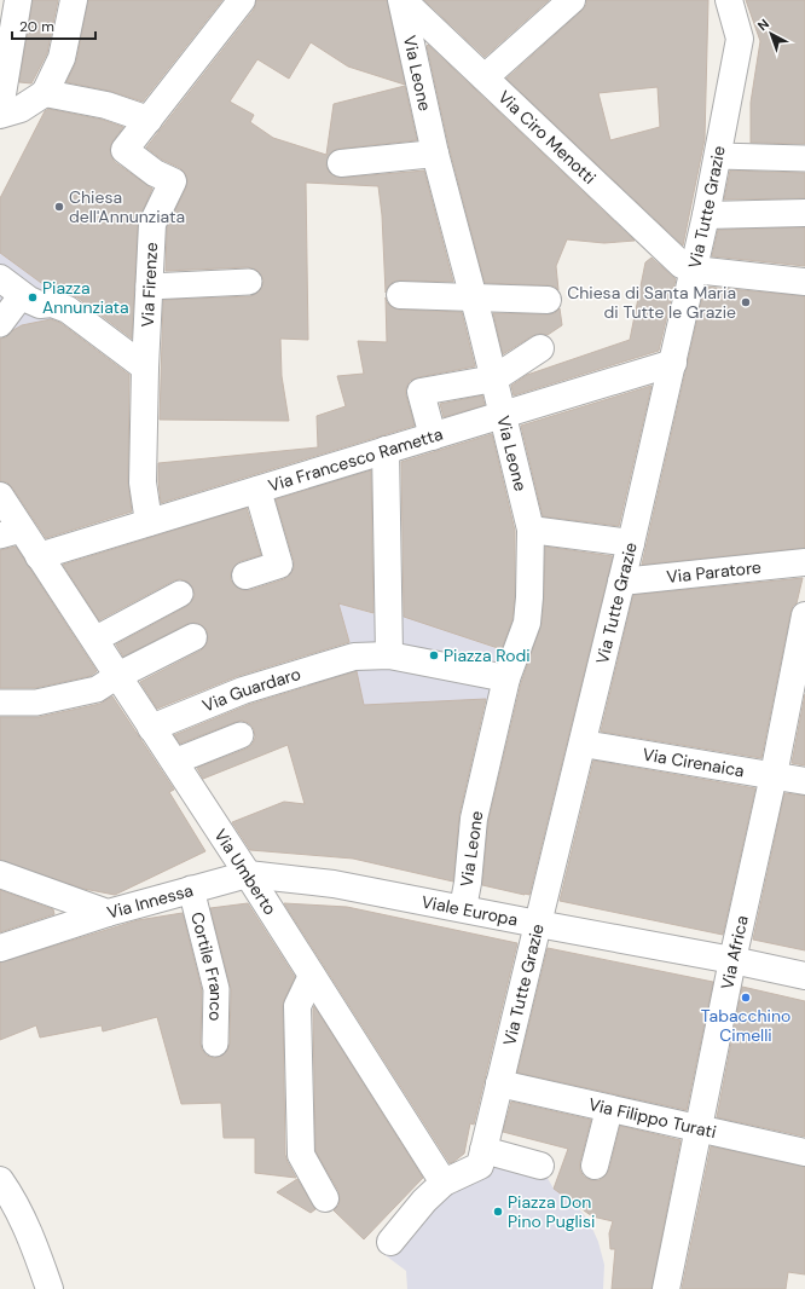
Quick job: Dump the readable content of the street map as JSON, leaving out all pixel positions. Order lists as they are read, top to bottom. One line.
{"streets":{"street":["Via Leone","Via Ciro Menotti","Via Tutte Grazie","Via Firenze","Via Francesco Rametta","Via Paratore","Via Guardaro","Via Cirenaica","Via Umberto","Via Innessa","Viale Europa","Via Africa","Cortile Franco","Via Filippo Turati"]},"crossings":[["Via Leone","Via Ciro Menotti"],["Via Leone","Via Francesco Rametta"],["Via Leone","Via Guardaro"],["Via Leone","Viale Europa"],["Via Ciro Menotti","Via Tutte Grazie"],["Via Tutte Grazie","Via Francesco Rametta"],["Via Tutte Grazie","Via Paratore"],["Via Tutte Grazie","Via Cirenaica"],["Via Tutte Grazie","Via Umberto"],["Via Tutte Grazie","Viale Europa"],["Via Tutte Grazie","Via Filippo Turati"],["Via Firenze","Via Francesco Rametta"],["Via Francesco Rametta","Via Umberto"],["Via Guardaro","Via Umberto"],["Via Cirenaica","Via Africa"],["Via Umberto","Via Innessa"],["Via Umberto","Viale Europa"],["Via Innessa","Viale Europa"],["Via Innessa","Cortile Franco"],["Viale Europa","Via Africa"],["Via Africa","Via Filippo Turati"]],"places":["Chiesa dell'Annunziata","Piazza Annunziata","Chiesa di Santa Maria di Tutte le Grazie","Piazza Rodi","Tabacchino Cimelli","Piazza Don Pino Puglisi"],"scale_bar":"20 m","north":"top left"}
